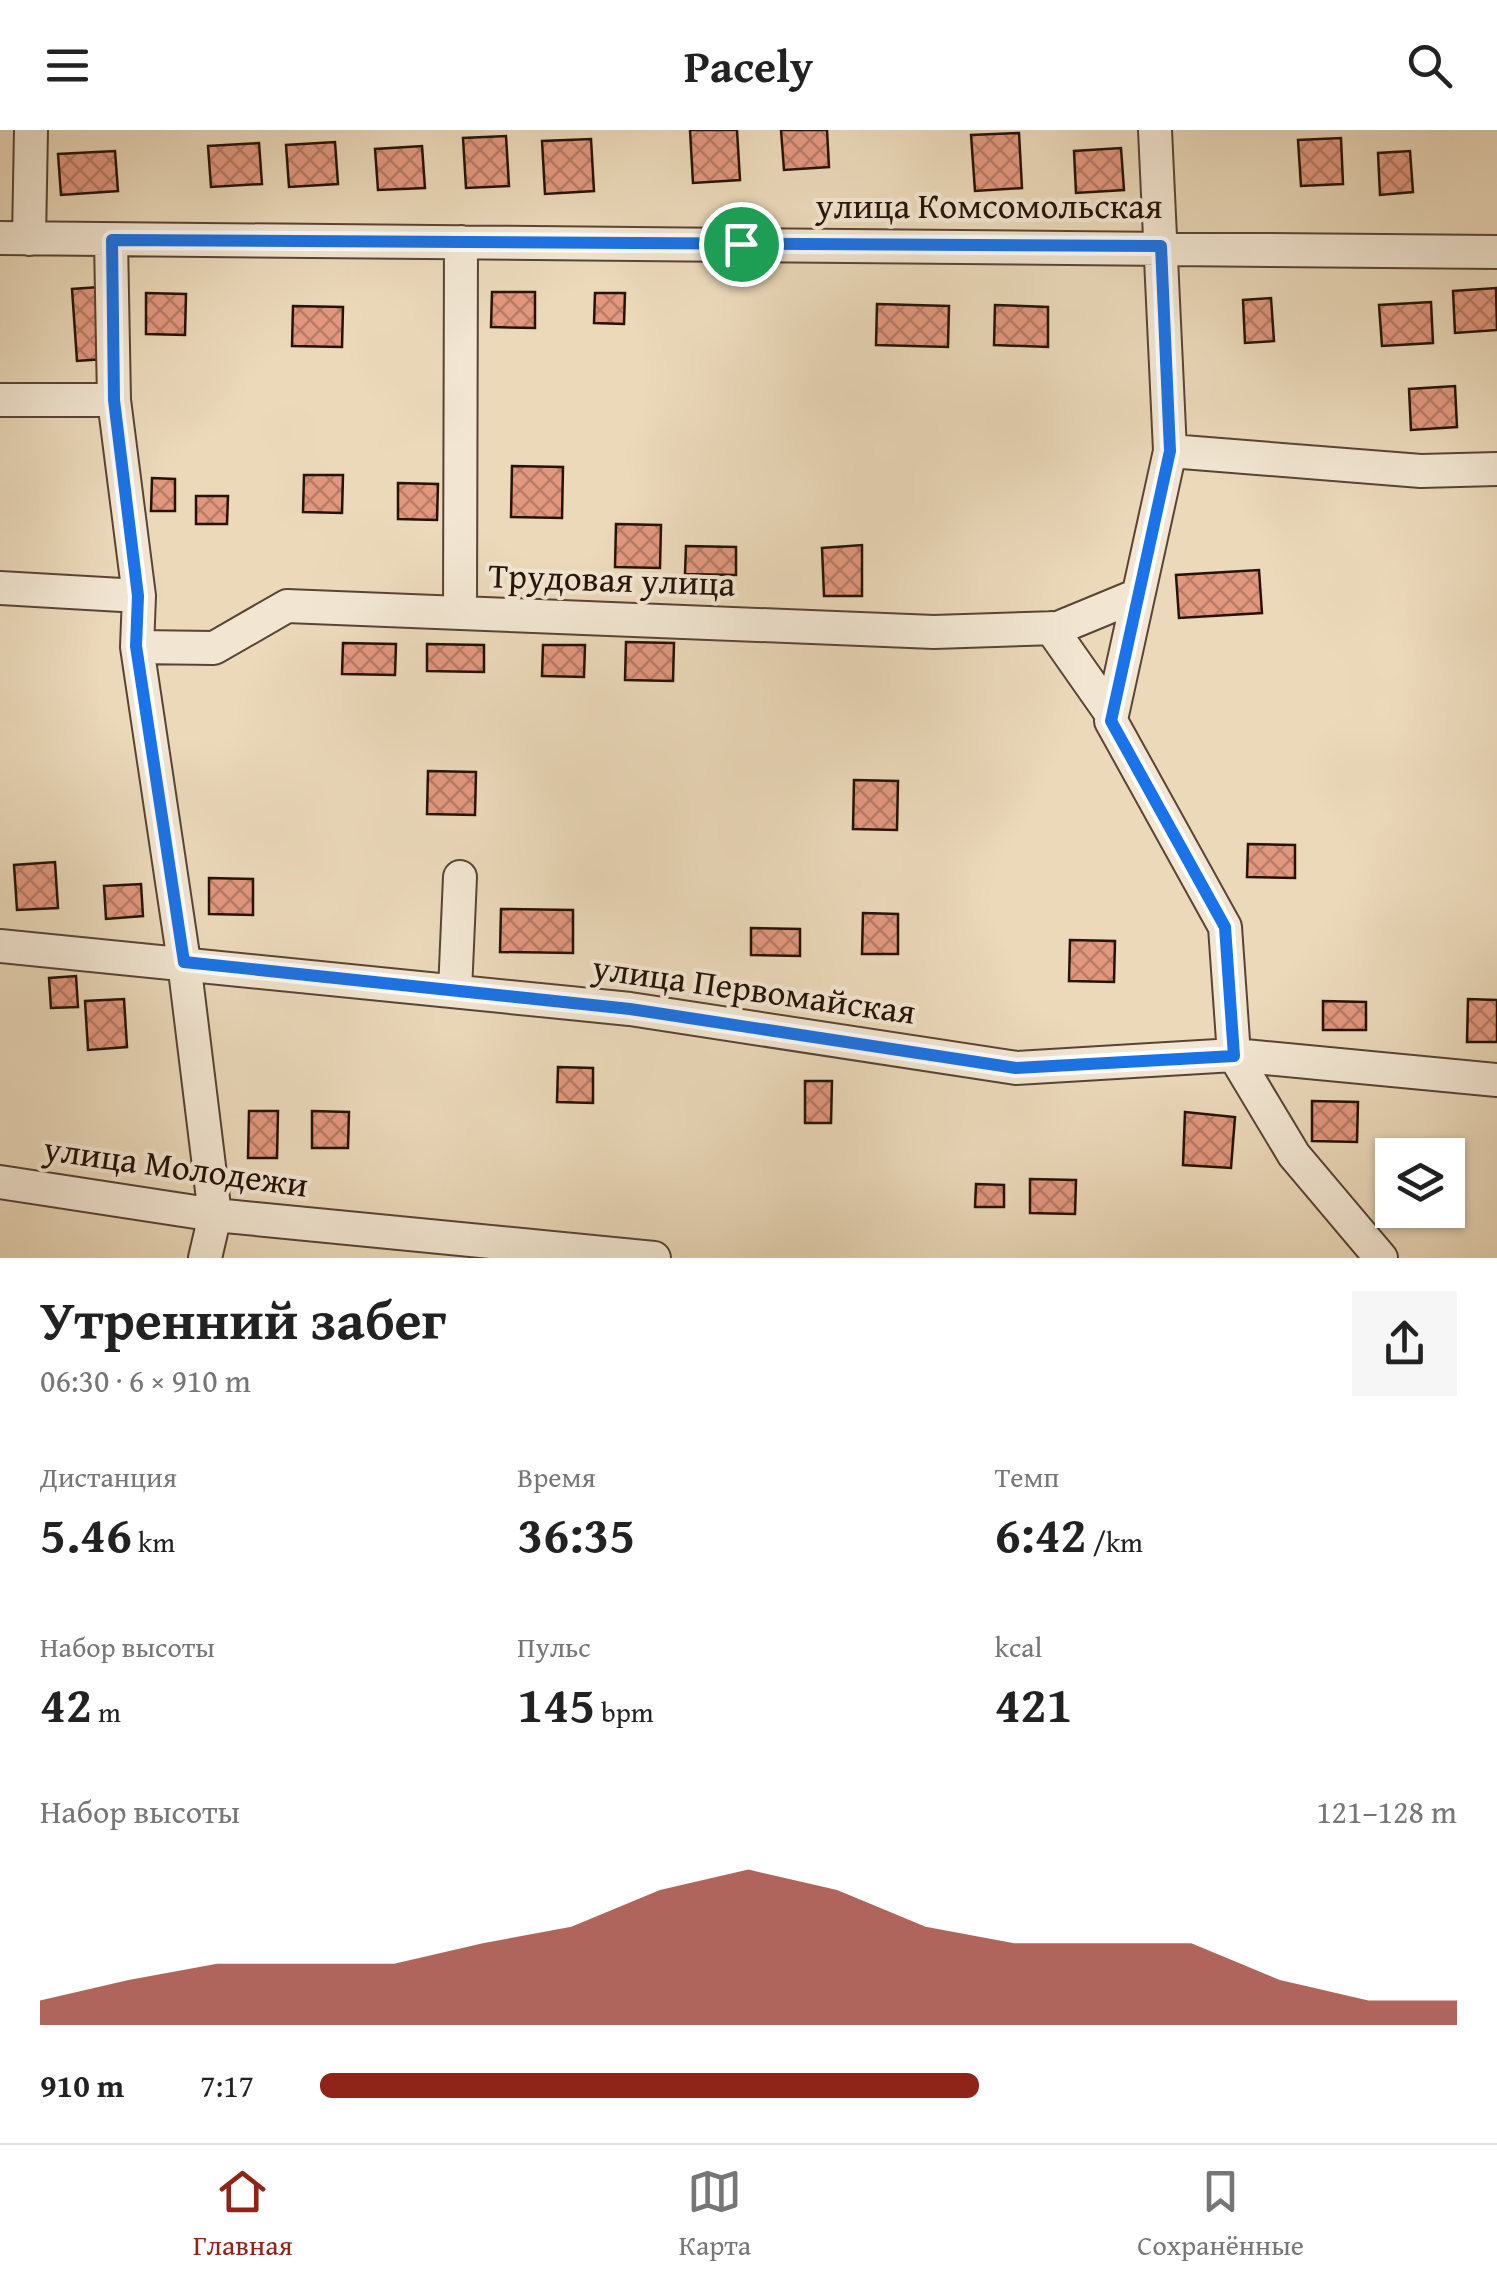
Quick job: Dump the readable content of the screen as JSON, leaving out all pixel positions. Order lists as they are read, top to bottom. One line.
{"streets":{"street":["улица Комсомольская","Трудовая улица","улица Первомайская","улица Молодежи"]},"page":{"header":"Pacely","heading":["Утренний забег","06:30 · 6 × 910 m"],"stats":[["Дистанция","5.46 km"],["Время","36:35"],["Темп","6:42 /km"],["Набор высоты","42 m"],["Пульс","145 bpm"],["kcal","421"]],"chart":["Набор высоты","121–128 m"],"list":[{"name":"910 m","note":"7:17"}],"tabs":["Главная","Карта","Сохранённые"]}}
